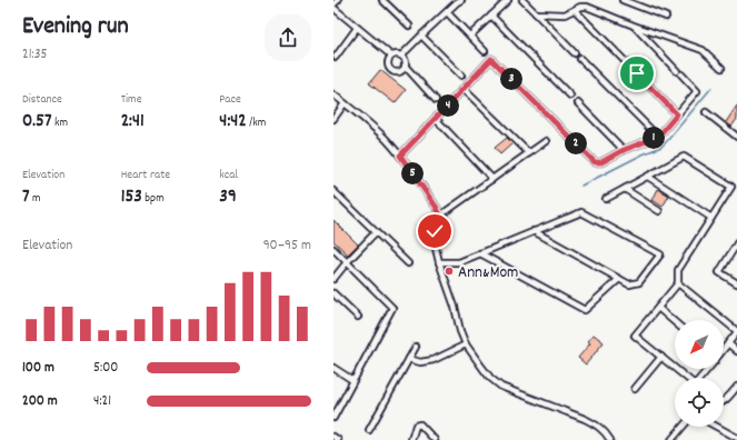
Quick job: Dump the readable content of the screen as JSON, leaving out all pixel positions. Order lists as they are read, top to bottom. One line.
{"places":["Ann&Mom"],"north":"bottom left","page":{"heading":["Evening run","21:35"],"pins":["3","4","1","2","5"],"stats":[["Distance","0.57 km"],["Time","2:41"],["Pace","4:42 /km"],["Elevation","7 m"],["Heart rate","153 bpm"],["kcal","39"]],"chart":["Elevation","90–95 m"],"list":[{"name":"100 m","note":"5:00"},{"name":"200 m","note":"4:21"}]}}
